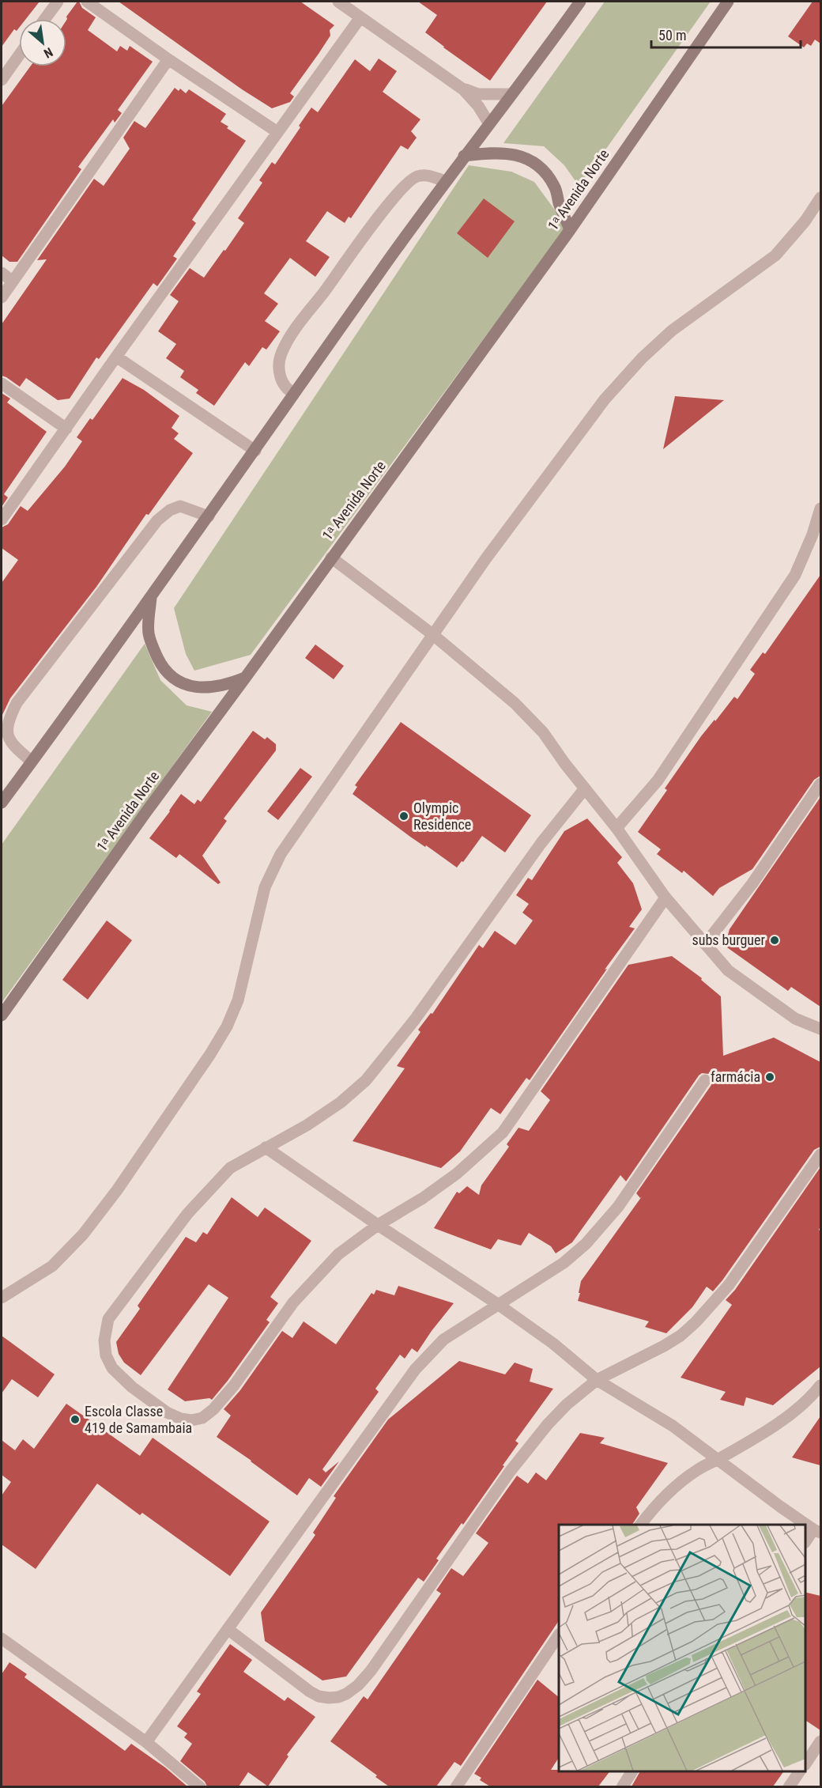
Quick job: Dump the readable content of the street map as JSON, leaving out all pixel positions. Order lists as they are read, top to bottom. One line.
{"streets":{"main road":["1ᵃ Avenida Norte"]},"places":["Olympic Residence","subs burguer","farmácia","Escola Classe 419 de Samambaia"],"scale_bar":"50 m","north":"bottom right"}
